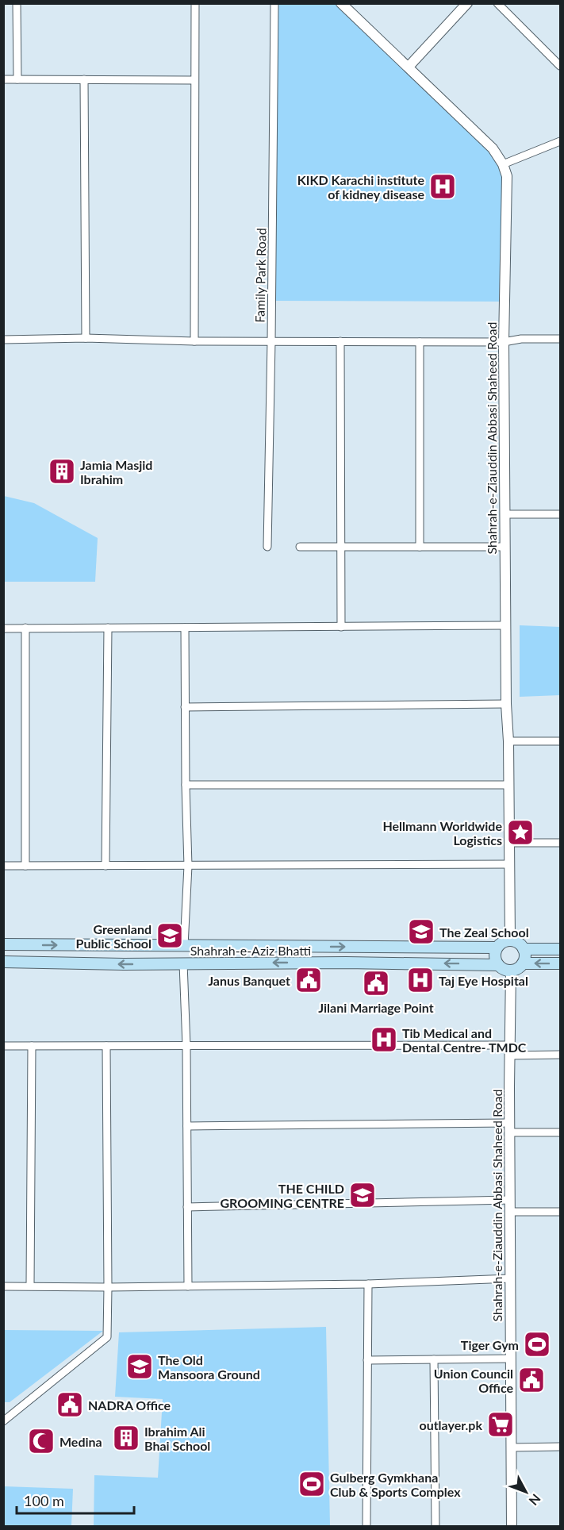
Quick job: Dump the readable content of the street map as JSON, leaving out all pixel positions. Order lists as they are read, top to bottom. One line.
{"streets":{"main road":["Shahrah-e-Aziz Bhatti"],"street":["Family Park Road","Shahrah-e-Ziauddin Abbasi Shaheed Road"]},"crossings":[["Shahrah-e-Ziauddin Abbasi Shaheed Road","Shahrah-e-Aziz Bhatti"]],"places":{"hospital":["KIKD Karachi institute of kidney disease","Taj Eye Hospital","Tib Medical and Dental Centre- TMDC"],"building":["Jamia Masjid Ibrahim","Ibrahim Ali Bhai School"],"place":["Hellmann Worldwide Logistics"],"school or university":["The Zeal School","Greenland Public School","THE CHILD GROOMING CENTRE","The Old Mansoora Ground"],"public building":["Janus Banquet","Jilani Marriage Point","Union Council Office","NADRA Office"],"sports":["Tiger Gym","Gulberg Gymkhana Club & Sports Complex"],"supermarket":["outlayer.pk"],"mosque":["Medina"]},"scale_bar":"100 m","north":"bottom right"}
